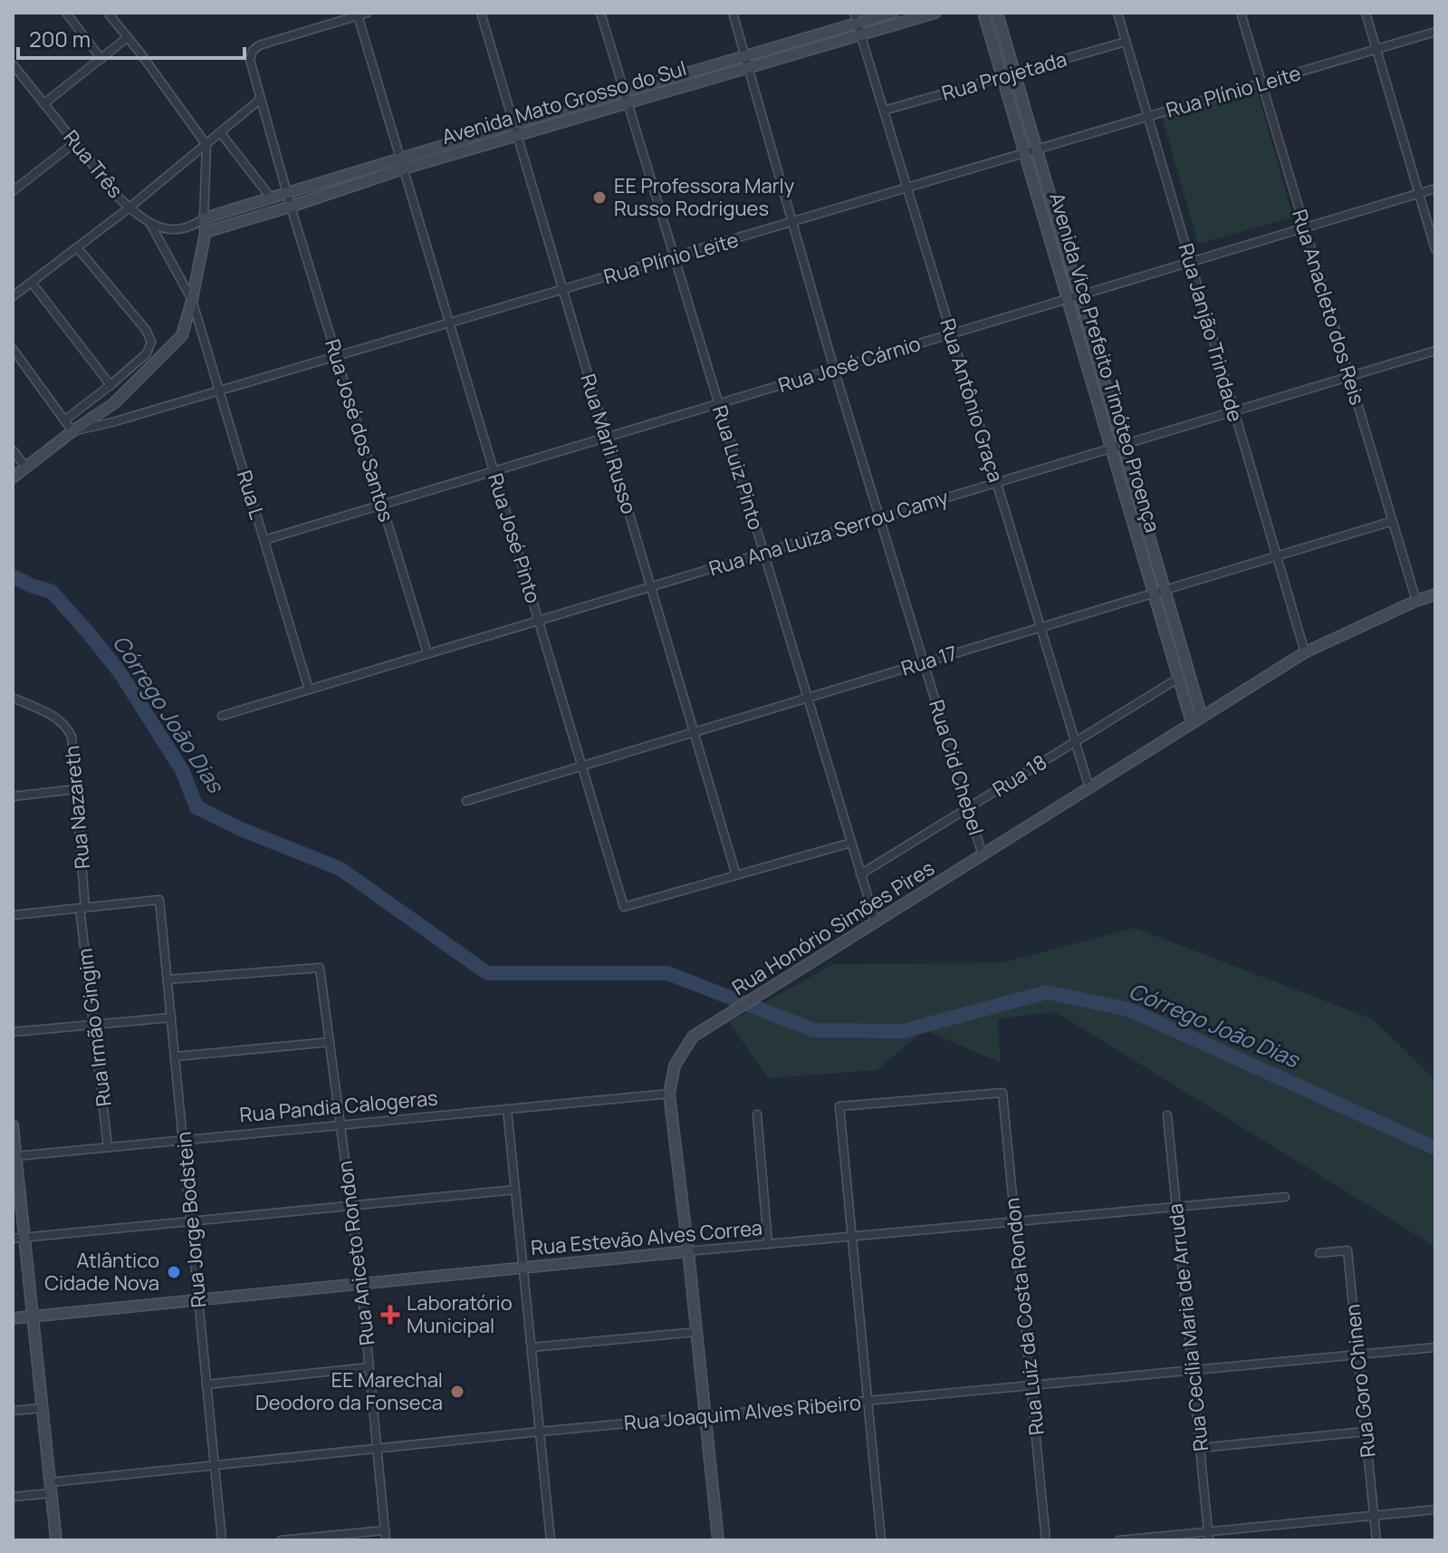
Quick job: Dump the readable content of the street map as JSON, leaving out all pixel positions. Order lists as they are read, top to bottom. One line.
{"streets":{"main road":["Avenida Mato Grosso do Sul","Avenida Vice Prefeito Timóteo Proença","Rua Honório Simões Pires","Rua Estevão Alves Correa"],"street":["Rua Projetada","Rua Plínio Leite","Rua Três","Rua Anacleto dos Reis","Rua Janjão Trindade","Rua José Cárnio","Rua Antônio Graça","Rua José dos Santos","Rua Marli Russo","Rua Luiz Pinto","Rua L","Rua Ana Luiza Serrou Camy","Rua José Pinto","Rua 17","Rua Cid Chebel","Rua 18","Rua Nazareth","Rua Irmão Gingim","Rua Pandia Calogeras","Rua Jorge Bodstein","Rua Aniceto Rondon","Rua Luiz da Costa Rondon","Rua Cecília Maria de Arruda","Rua Goro Chinen","Rua Joaquim Alves Ribeiro"]},"crossings":[["Rua Projetada","Rua Janjão Trindade"],["Rua Projetada","Avenida Vice Prefeito Timóteo Proença"],["Rua Projetada","Rua Antônio Graça"],["Rua Plínio Leite","Rua Anacleto dos Reis"],["Rua Plínio Leite","Rua Janjão Trindade"],["Rua Plínio Leite","Avenida Vice Prefeito Timóteo Proença"],["Rua Plínio Leite","Rua Antônio Graça"],["Rua Plínio Leite","Rua José dos Santos"],["Rua Plínio Leite","Rua Marli Russo"],["Rua Plínio Leite","Rua Luiz Pinto"],["Rua Plínio Leite","Rua L"],["Rua Plínio Leite","Rua José Pinto"],["Rua Plínio Leite","Rua Cid Chebel"],["Avenida Mato Grosso do Sul","Rua Antônio Graça"],["Avenida Mato Grosso do Sul","Rua José dos Santos"],["Avenida Mato Grosso do Sul","Rua Marli Russo"],["Avenida Mato Grosso do Sul","Rua Luiz Pinto"],["Avenida Mato Grosso do Sul","Rua José Pinto"],["Avenida Mato Grosso do Sul","Rua Cid Chebel"],["Rua Anacleto dos Reis","Rua José Cárnio"],["Rua Anacleto dos Reis","Rua Ana Luiza Serrou Camy"],["Rua Anacleto dos Reis","Rua 17"],["Rua Anacleto dos Reis","Rua Honório Simões Pires"],["Rua Janjão Trindade","Rua José Cárnio"],["Rua Janjão Trindade","Rua Ana Luiza Serrou Camy"],["Rua Janjão Trindade","Rua 17"],["Rua Janjão Trindade","Rua Honório Simões Pires"],["Avenida Vice Prefeito Timóteo Proença","Rua José Cárnio"],["Avenida Vice Prefeito Timóteo Proença","Rua Ana Luiza Serrou Camy"],["Avenida Vice Prefeito Timóteo Proença","Rua 17"],["Avenida Vice Prefeito Timóteo Proença","Rua 18"],["Avenida Vice Prefeito Timóteo Proença","Rua Honório Simões Pires"],["Rua José Cárnio","Rua Antônio Graça"],["Rua José Cárnio","Rua José dos Santos"],["Rua José Cárnio","Rua Marli Russo"],["Rua José Cárnio","Rua Luiz Pinto"],["Rua José Cárnio","Rua L"],["Rua José Cárnio","Rua José Pinto"],["Rua José Cárnio","Rua Cid Chebel"],["Rua Antônio Graça","Rua Ana Luiza Serrou Camy"],["Rua Antônio Graça","Rua 17"],["Rua Antônio Graça","Rua 18"],["Rua Antônio Graça","Rua Honório Simões Pires"],["Rua José dos Santos","Rua Ana Luiza Serrou Camy"],["Rua Marli Russo","Rua Ana Luiza Serrou Camy"],["Rua Marli Russo","Rua José Pinto"],["Rua Marli Russo","Rua 17"],["Rua Luiz Pinto","Rua Ana Luiza Serrou Camy"],["Rua Luiz Pinto","Rua 17"],["Rua Luiz Pinto","Rua 18"],["Rua Luiz Pinto","Rua Honório Simões Pires"],["Rua L","Rua Ana Luiza Serrou Camy"],["Rua Ana Luiza Serrou Camy","Rua José Pinto"],["Rua Ana Luiza Serrou Camy","Rua Cid Chebel"],["Rua José Pinto","Rua 17"],["Rua 17","Rua Cid Chebel"],["Rua Cid Chebel","Rua 18"],["Rua Cid Chebel","Rua Honório Simões Pires"],["Rua Nazareth","Rua Irmão Gingim"],["Rua Nazareth","Rua Jorge Bodstein"],["Rua Honório Simões Pires","Rua Pandia Calogeras"],["Rua Honório Simões Pires","Rua Estevão Alves Correa"],["Rua Honório Simões Pires","Rua Joaquim Alves Ribeiro"],["Rua Irmão Gingim","Rua Pandia Calogeras"],["Rua Irmão Gingim","Rua Jorge Bodstein"],["Rua Pandia Calogeras","Rua Jorge Bodstein"],["Rua Pandia Calogeras","Rua Aniceto Rondon"],["Rua Jorge Bodstein","Rua Estevão Alves Correa"],["Rua Jorge Bodstein","Rua Aniceto Rondon"],["Rua Jorge Bodstein","Rua Joaquim Alves Ribeiro"],["Rua Estevão Alves Correa","Rua Aniceto Rondon"],["Rua Estevão Alves Correa","Rua Luiz da Costa Rondon"],["Rua Estevão Alves Correa","Rua Cecília Maria de Arruda"],["Rua Aniceto Rondon","Rua Joaquim Alves Ribeiro"],["Rua Luiz da Costa Rondon","Rua Joaquim Alves Ribeiro"],["Rua Cecília Maria de Arruda","Rua Joaquim Alves Ribeiro"],["Rua Goro Chinen","Rua Joaquim Alves Ribeiro"]],"water":["Córrego João Dias"],"places":{"other":["EE Professora Marly Russo Rodrigues","Atlântico Cidade Nova","EE Marechal Deodoro da Fonseca"],"health":["Laboratório Municipal"]},"scale_bar":"200 m"}
